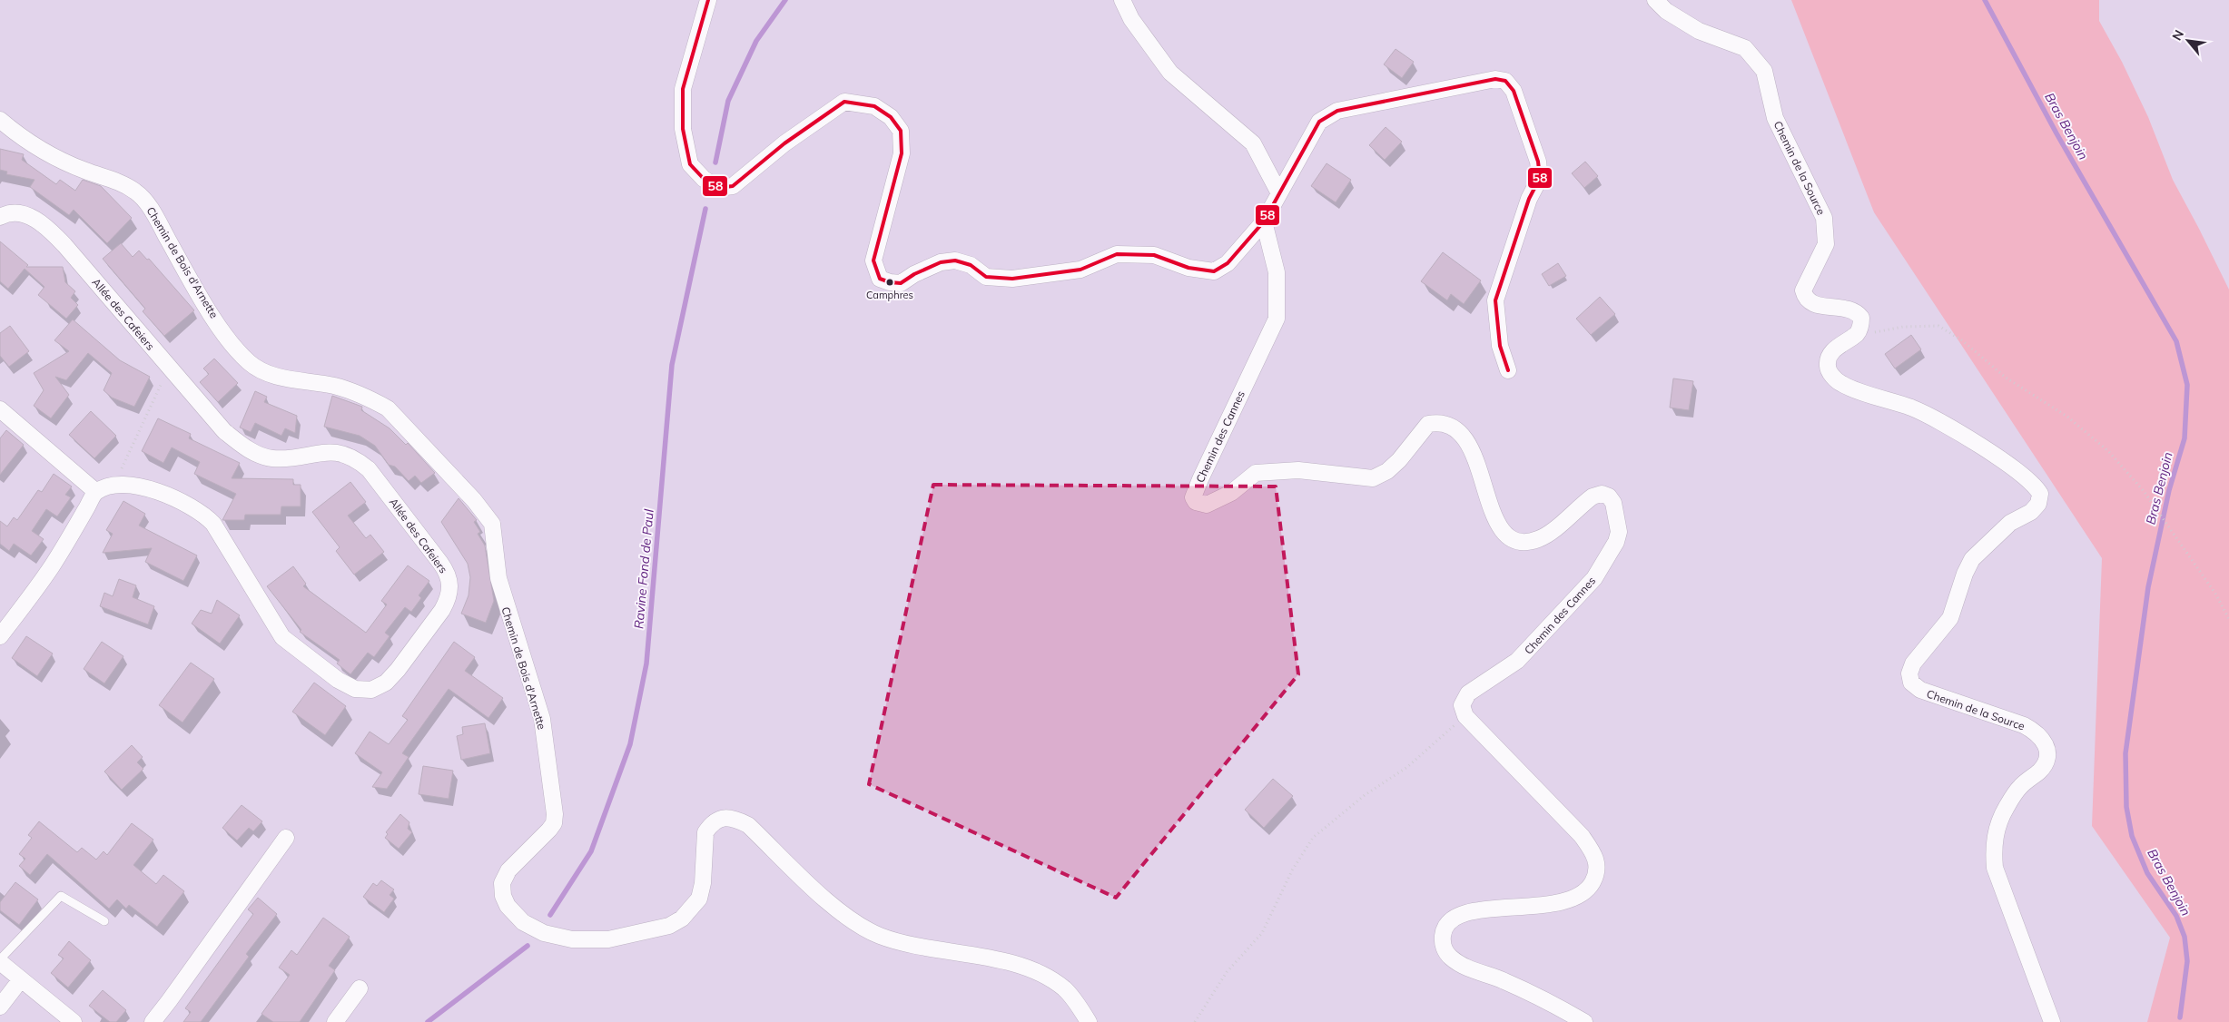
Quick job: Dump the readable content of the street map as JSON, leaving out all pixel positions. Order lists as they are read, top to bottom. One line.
{"streets":{"street":["Chemin de la Source","Chemin de Bois d'Arnette","Allée des Cafeiers","Chemin des Cannes"]},"water":["Bras Benjoin","Ravine Fond de Paul"],"places":["Camphres"],"lines":["transit line 58"],"north":"top left"}
